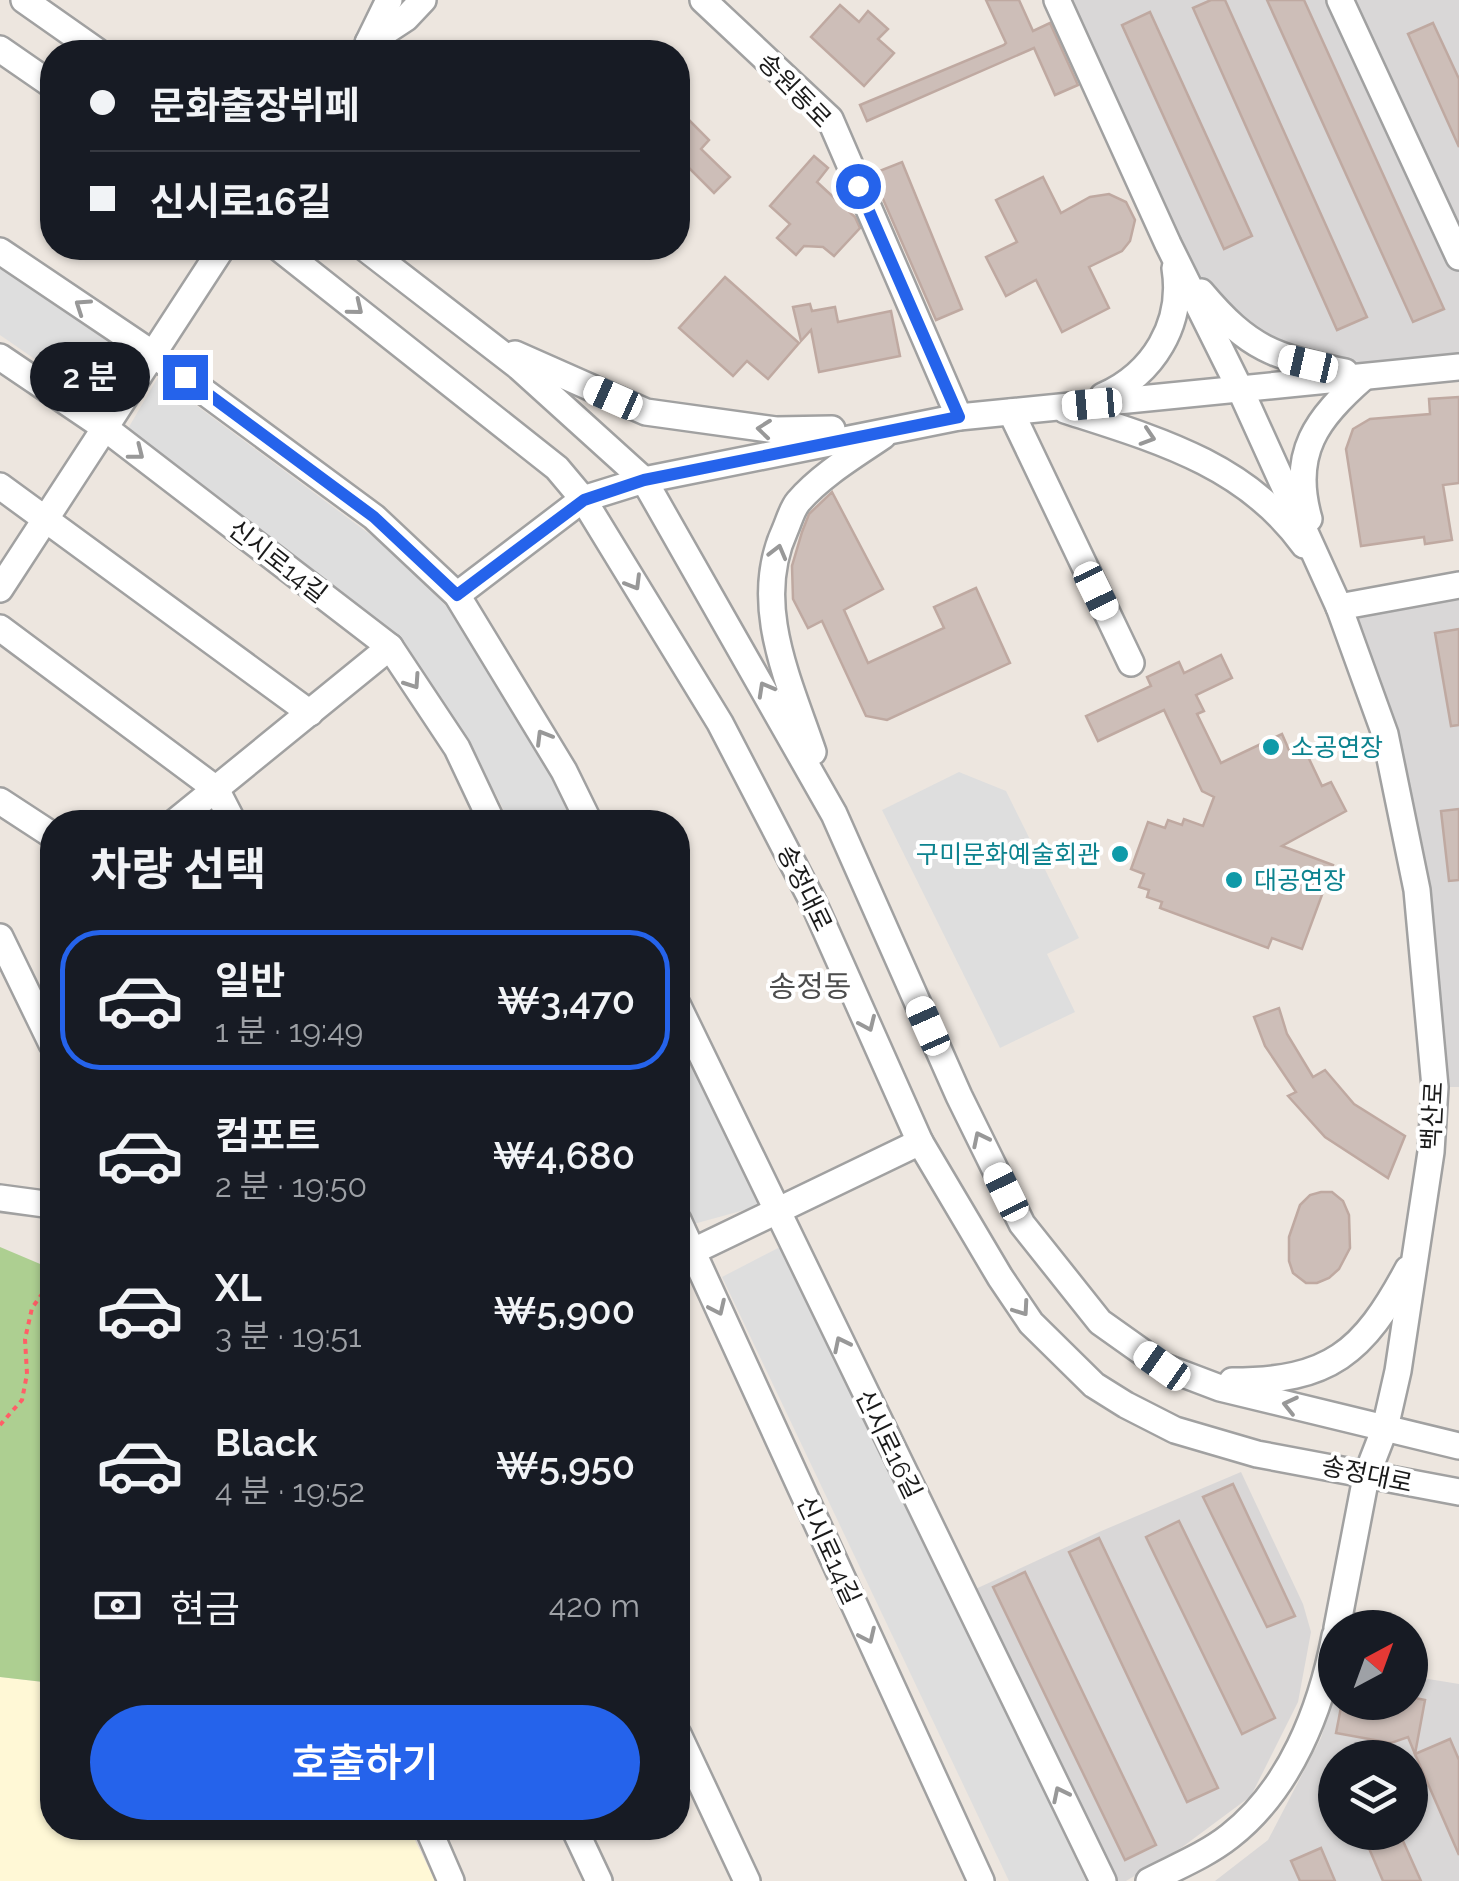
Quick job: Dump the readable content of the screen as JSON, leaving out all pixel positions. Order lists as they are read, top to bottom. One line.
{"streets":{"street":["송원동로","신시로14길","송정대로","백산로","신시로16길"]},"crossings":[["송정대로","백산로"]],"one_way":["신시로16길"],"districts":["송정동"],"places":["소공연장","구미문화예술회관","대공연장"],"north":"top right","page":{"banner":["문화출장뷔페","신시로16길"],"bubble":"2 분","heading":"차량 선택","list":[{"name":"일반","note":"1 분 · 19:49","value":"₩3,470"},{"name":"컴포트","note":"2 분 · 19:50","value":"₩4,680"},{"name":"XL","note":"3 분 · 19:51","value":"₩5,900"},{"name":"Black","note":"4 분 · 19:52","value":"₩5,950"}],"pay":["현금","420 m"],"buttons":"호출하기"}}
